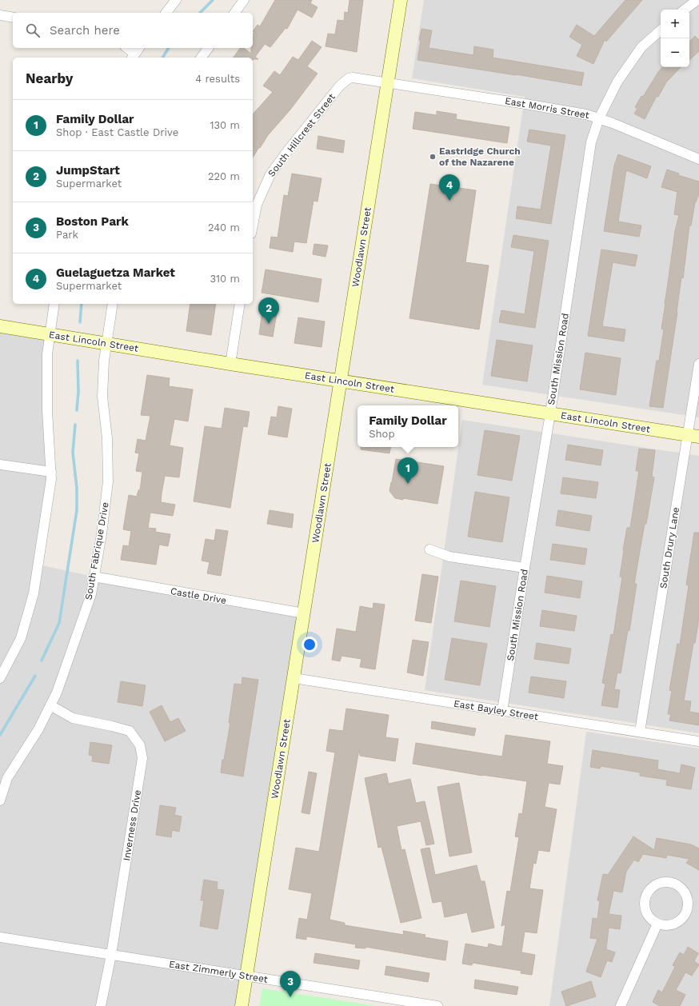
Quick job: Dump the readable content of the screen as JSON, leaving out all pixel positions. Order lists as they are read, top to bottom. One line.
{"streets":{"street":["East Morris Street","South Hillcrest Street","Woodlawn Street","East Lincoln Street","South Mission Road","South Drury Lane","South Fabrique Drive","Castle Drive","East Bayley Street","Inverness Drive","East Zimmerly Street"]},"crossings":[["East Morris Street","South Hillcrest Street"],["East Morris Street","Woodlawn Street"],["East Morris Street","South Mission Road"],["South Hillcrest Street","Woodlawn Street"],["Woodlawn Street","East Lincoln Street"],["Woodlawn Street","Castle Drive"],["Woodlawn Street","East Bayley Street"],["Woodlawn Street","East Zimmerly Street"],["East Lincoln Street","South Mission Road"],["East Lincoln Street","South Drury Lane"],["East Lincoln Street","South Fabrique Drive"],["South Mission Road","East Bayley Street"],["South Drury Lane","East Bayley Street"],["South Fabrique Drive","Castle Drive"],["South Fabrique Drive","Inverness Drive"],["Inverness Drive","East Zimmerly Street"]],"places":["Eastridge Church of the Nazarene"],"page":{"map_buttons":["+","−"],"search":"Search here","heading":["Nearby","4 results"],"list":[{"mark":"1","name":"Family Dollar","note":"Shop · East Castle Drive","value":"130 m"},{"mark":"2","name":"JumpStart","note":"Supermarket","value":"220 m"},{"mark":"3","name":"Boston Park","note":"Park","value":"240 m"},{"mark":"4","name":"Guelaguetza Market","note":"Supermarket","value":"310 m"}],"pins":["4","2","1","3"],"popup":["Family Dollar","Shop"]}}
